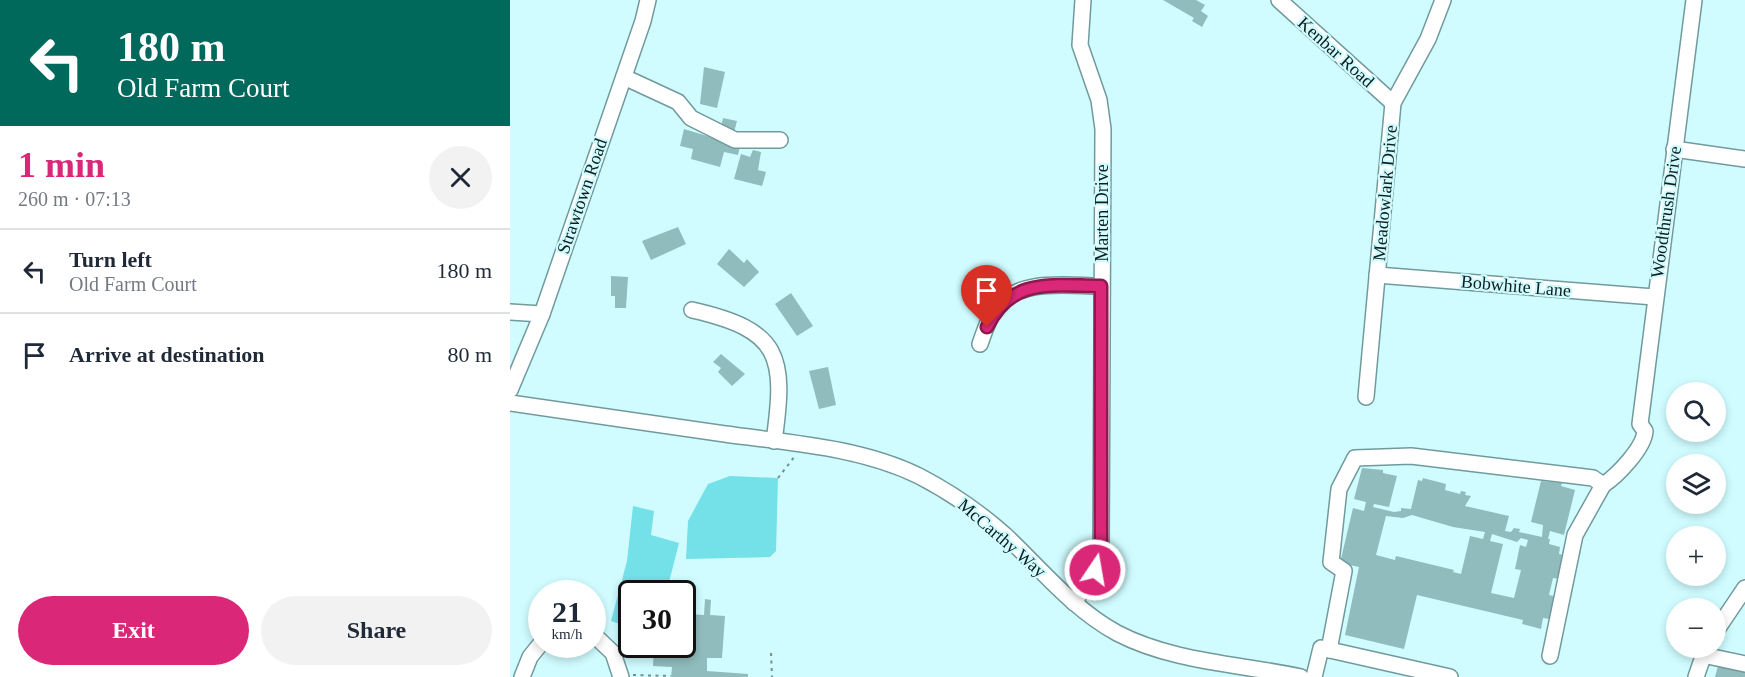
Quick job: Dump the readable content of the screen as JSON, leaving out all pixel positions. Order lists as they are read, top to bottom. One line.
{"streets":{"street":["Kenbar Road","Meadowlark Drive","Strawtown Road","Woodthrush Drive","Marten Drive","Bobwhite Lane","McCarthy Way"]},"crossings":[["Kenbar Road","Meadowlark Drive"],["Meadowlark Drive","Bobwhite Lane"],["Woodthrush Drive","Bobwhite Lane"],["Marten Drive","McCarthy Way"]],"page":{"turn":["180 m","Old Farm Court"],"heading":["1 min","260 m · 07:13"],"list":[{"name":"Turn left","note":"Old Farm Court","value":"180 m"},{"name":"Arrive at destination","value":"80 m"}],"map_buttons":["+","−"],"speed":"21 km/h","limit":"30","buttons":["Exit","Share"]}}
